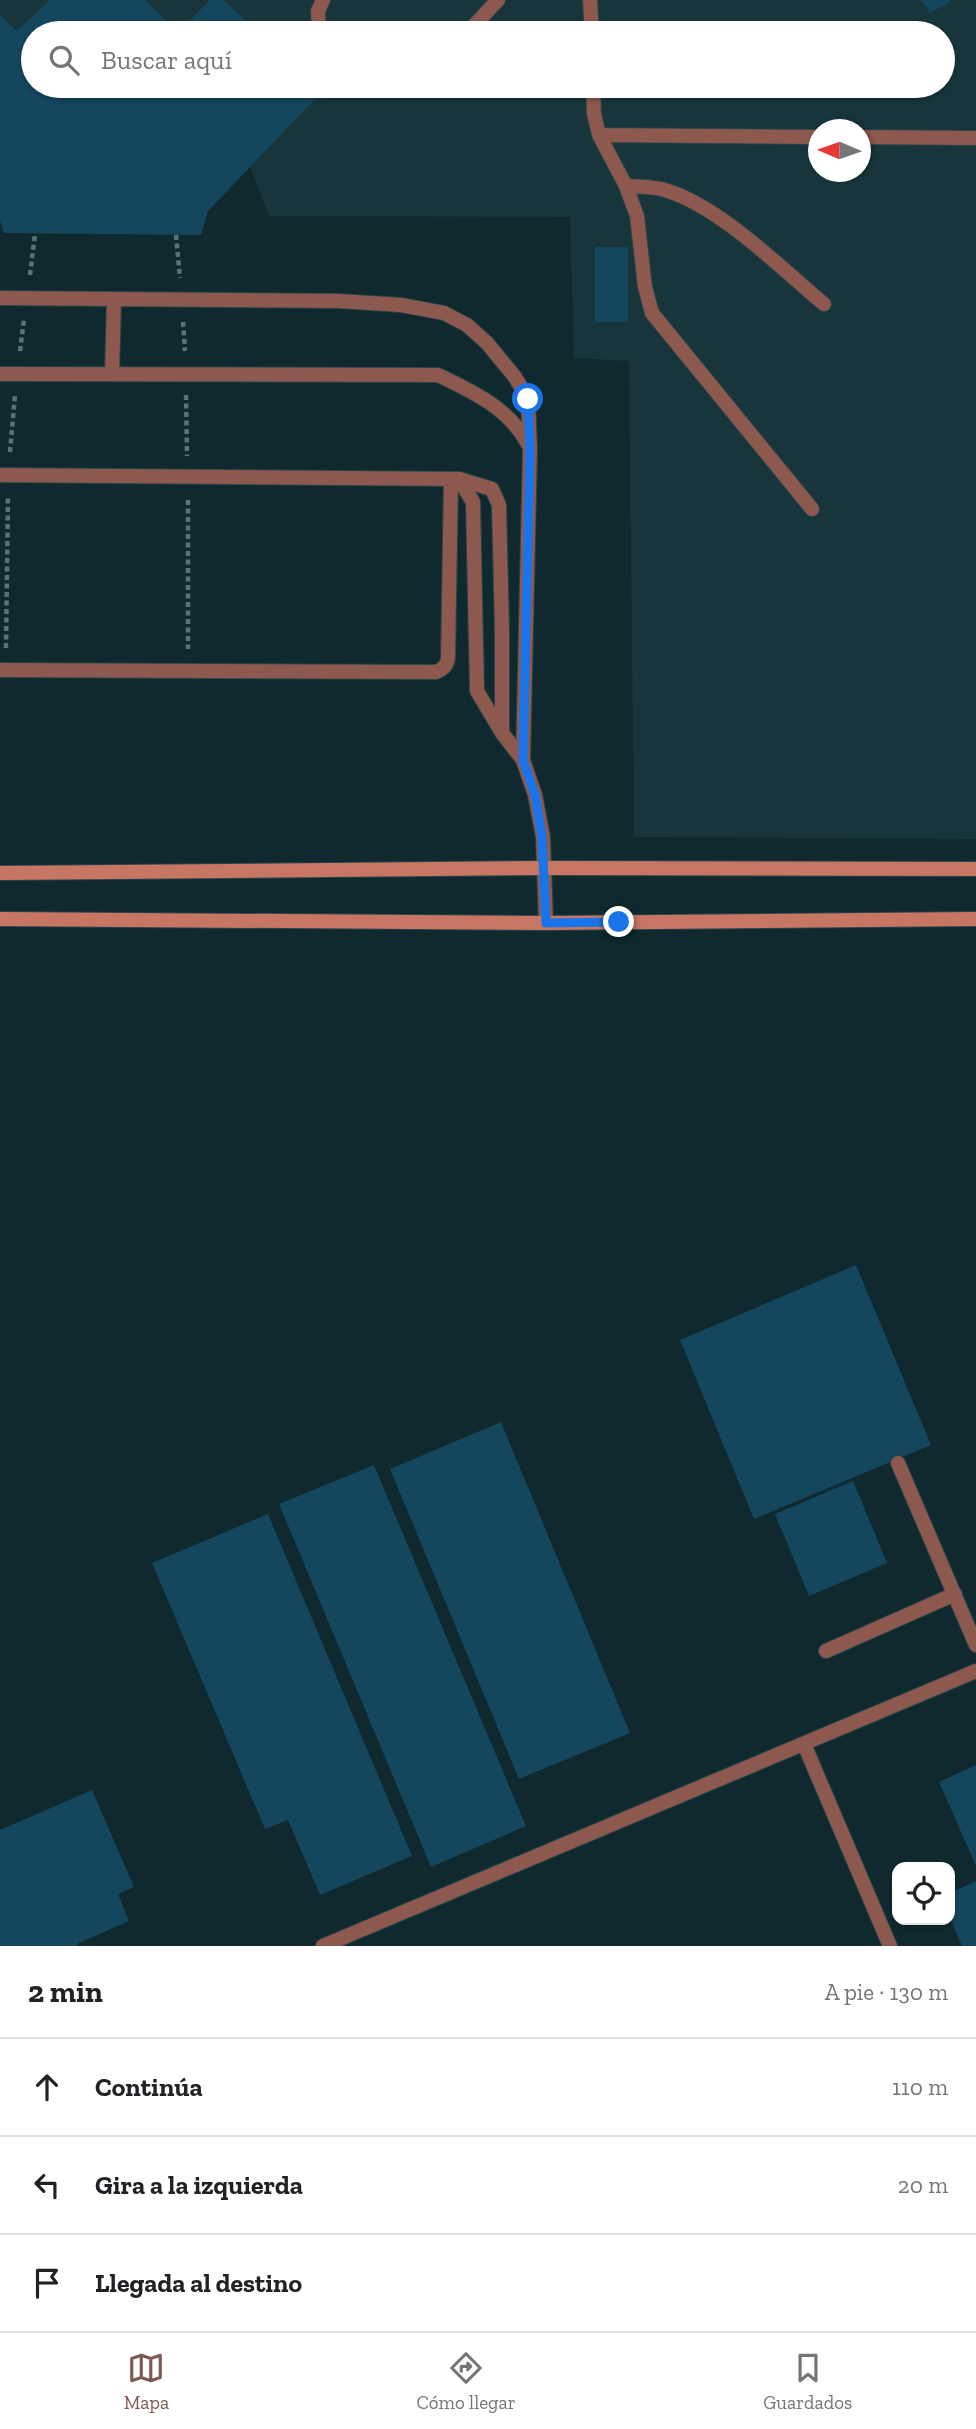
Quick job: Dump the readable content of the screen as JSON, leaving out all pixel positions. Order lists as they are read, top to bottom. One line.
{"north":"left","page":{"search":"Buscar aquí","heading":["2 min","A pie · 130 m"],"list":[["Continúa","110 m"],["Gira a la izquierda","20 m"],"Llegada al destino"],"nav":["Mapa","Cómo llegar","Guardados"]}}
